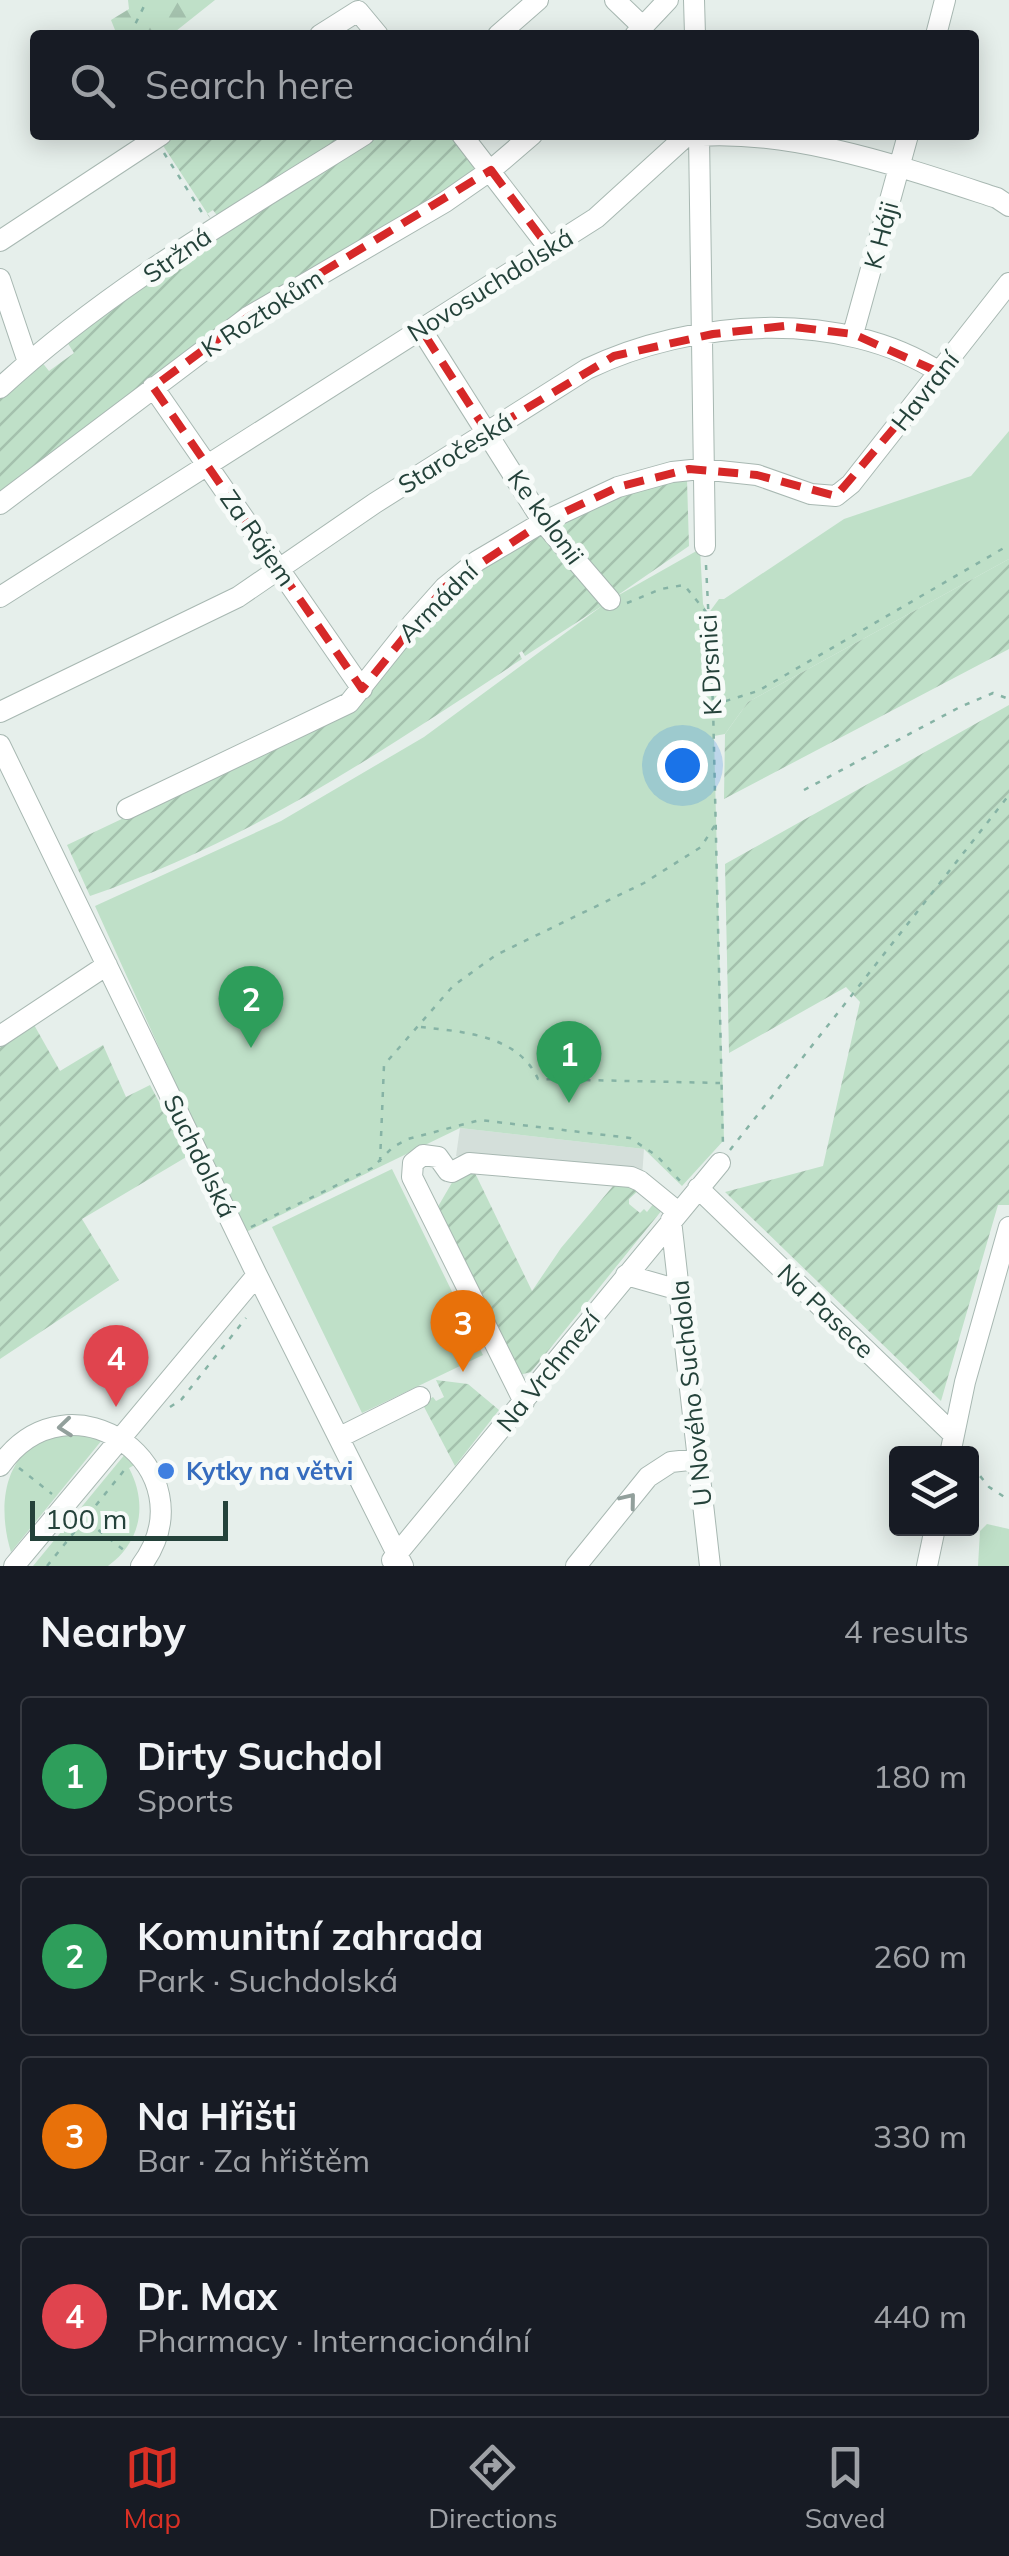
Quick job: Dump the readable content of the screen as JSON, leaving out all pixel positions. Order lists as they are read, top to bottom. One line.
{"streets":{"street":["K Háji","Stržná","Novosuchdolská","K Roztokům","Havraní","Staročeská","Ke kolonii","Za Rájem","Armádní","Suchdolská","Na Pasece","Na Vrchmezí","U Nového Suchdola"],"path":["K Drsnici"]},"crossings":[["K Háji","Staročeská"],["Novosuchdolská","Ke kolonii"],["Novosuchdolská","Za Rájem"],["K Roztokům","Za Rájem"],["Havraní","Staročeská"],["Havraní","Armádní"],["Staročeská","Ke kolonii"],["Staročeská","Za Rájem"],["Ke kolonii","Armádní"],["Za Rájem","Armádní"],["Suchdolská","Na Vrchmezí"],["Na Pasece","Na Vrchmezí"],["Na Vrchmezí","U Nového Suchdola"]],"places":["Kytky na větvi"],"scale_bar":"100 m","page":{"search":"Search here","pins":["2","1","3","4"],"scale":"100 m","heading":["Nearby","4 results"],"list":[{"mark":"1","name":"Dirty Suchdol","note":"Sports","value":"180 m"},{"mark":"2","name":"Komunitní zahrada","note":"Park · Suchdolská","value":"260 m"},{"mark":"3","name":"Na Hřišti","note":"Bar · Za hřištěm","value":"330 m"},{"mark":"4","name":"Dr. Max","note":"Pharmacy · Internacionální","value":"440 m"}],"nav":["Map","Directions","Saved"]}}
